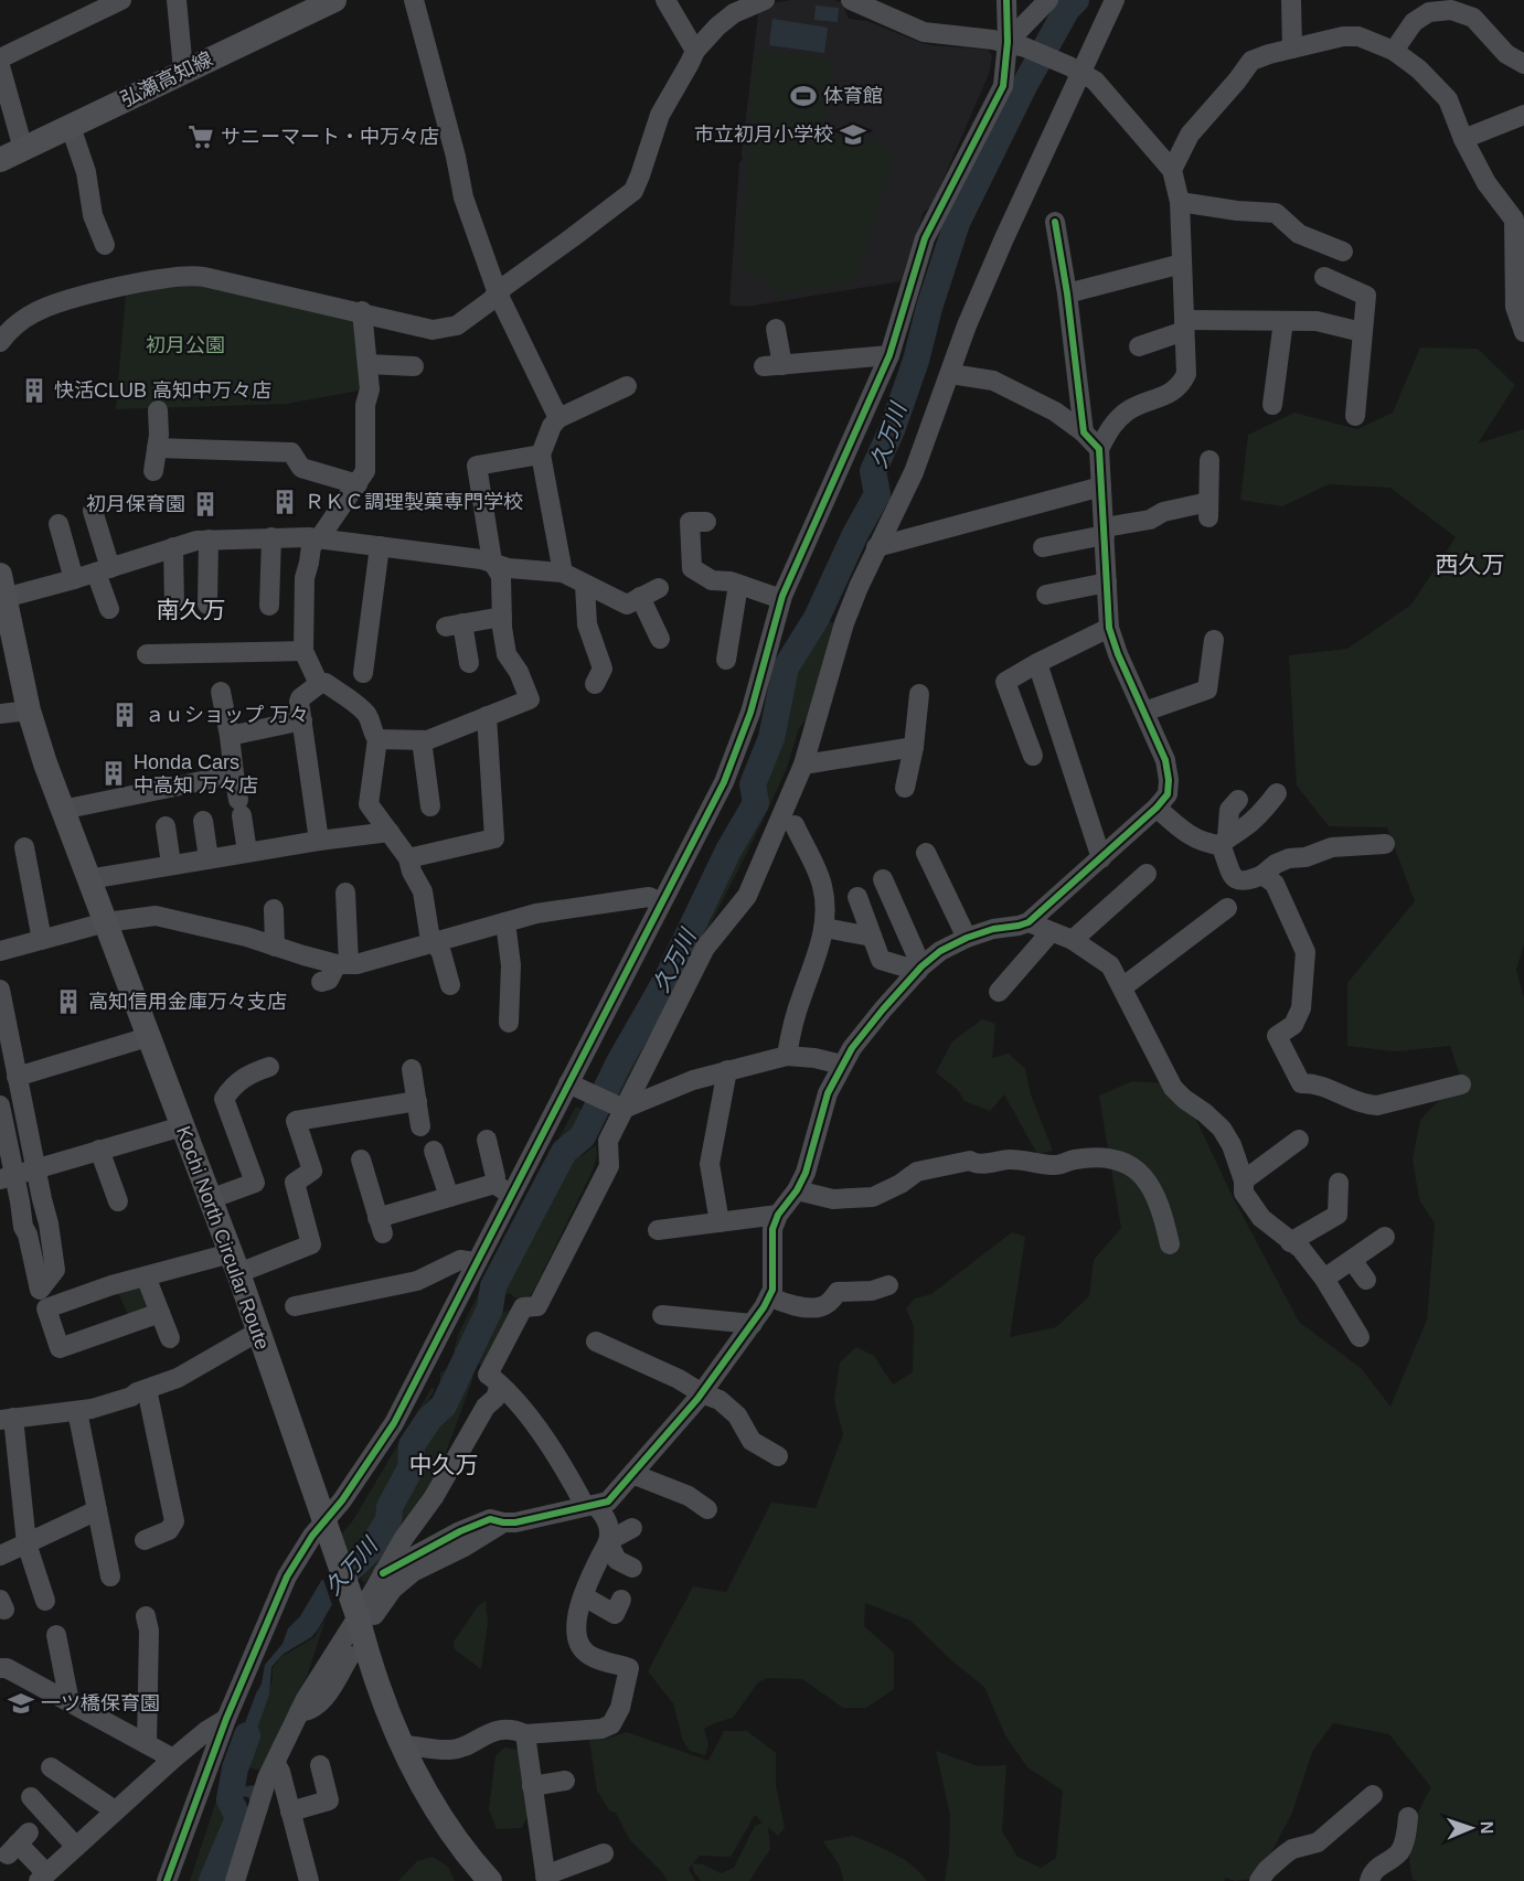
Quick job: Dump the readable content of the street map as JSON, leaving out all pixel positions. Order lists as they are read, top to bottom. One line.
{"streets":{"main road":["弘瀬高知線","Kochi North Circular Route"]},"districts":["西久万","南久万","中久万"],"water":["久万川"],"parks":["初月公園"],"places":{"sports":["体育館"],"school or university":["市立初月小学校","一ツ橋保育園"],"supermarket":["サニーマート・中万々店"],"building":["快活CLUB 高知中万々店","ＲＫＣ調理製菓専門学校","初月保育園","ａｕショップ 万々","Honda Cars 中高知 万々店","高知信用金庫万々支店"]},"north":"right"}
